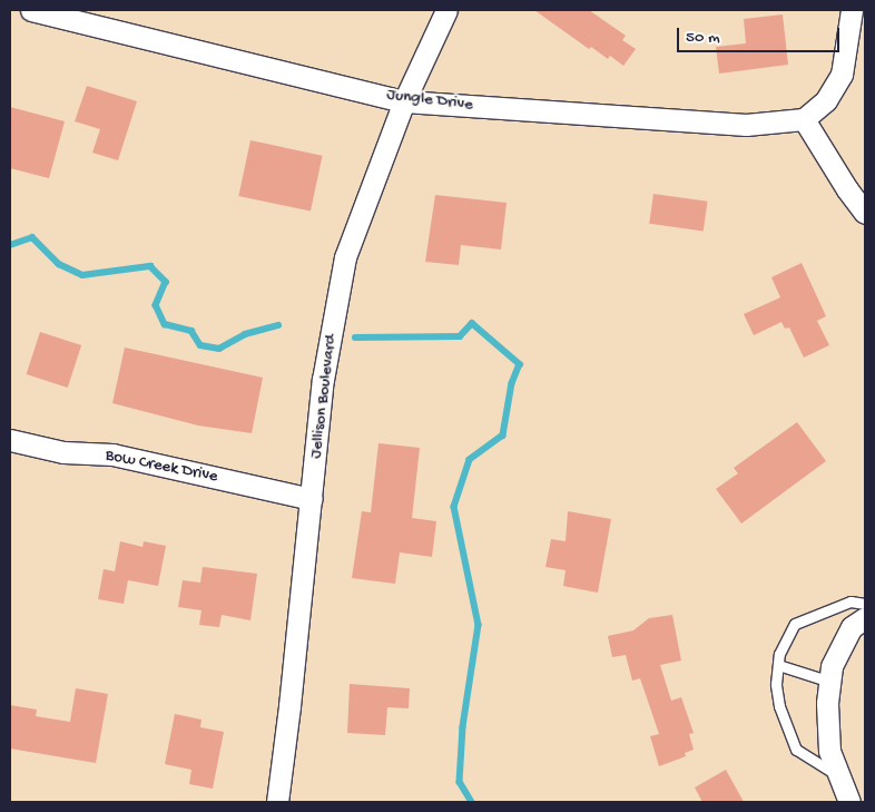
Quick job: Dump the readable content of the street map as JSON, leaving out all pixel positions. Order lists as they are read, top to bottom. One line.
{"streets":{"street":["Jungle Drive","Jellison Boulevard","Bow Creek Drive"]},"crossings":[["Jungle Drive","Jellison Boulevard"],["Jellison Boulevard","Bow Creek Drive"]],"scale_bar":"50 m"}
